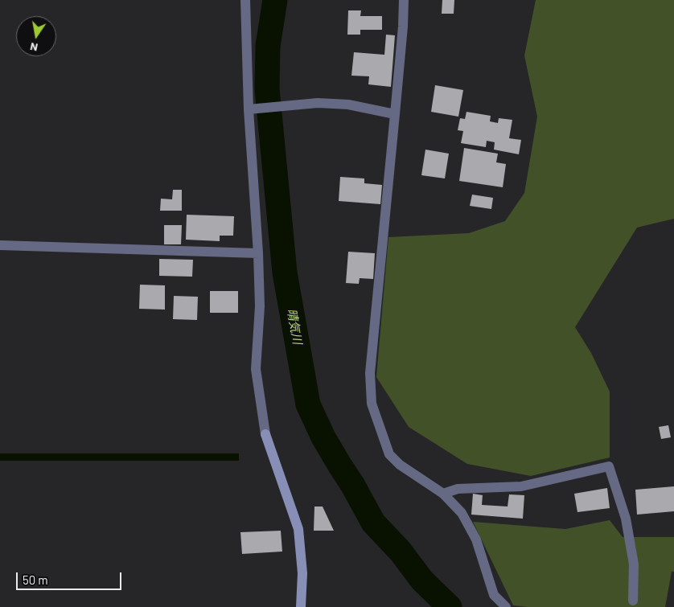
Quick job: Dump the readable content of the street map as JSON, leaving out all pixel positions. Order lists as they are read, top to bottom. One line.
{"water":["晴気川"],"scale_bar":"50 m","north":"bottom"}
